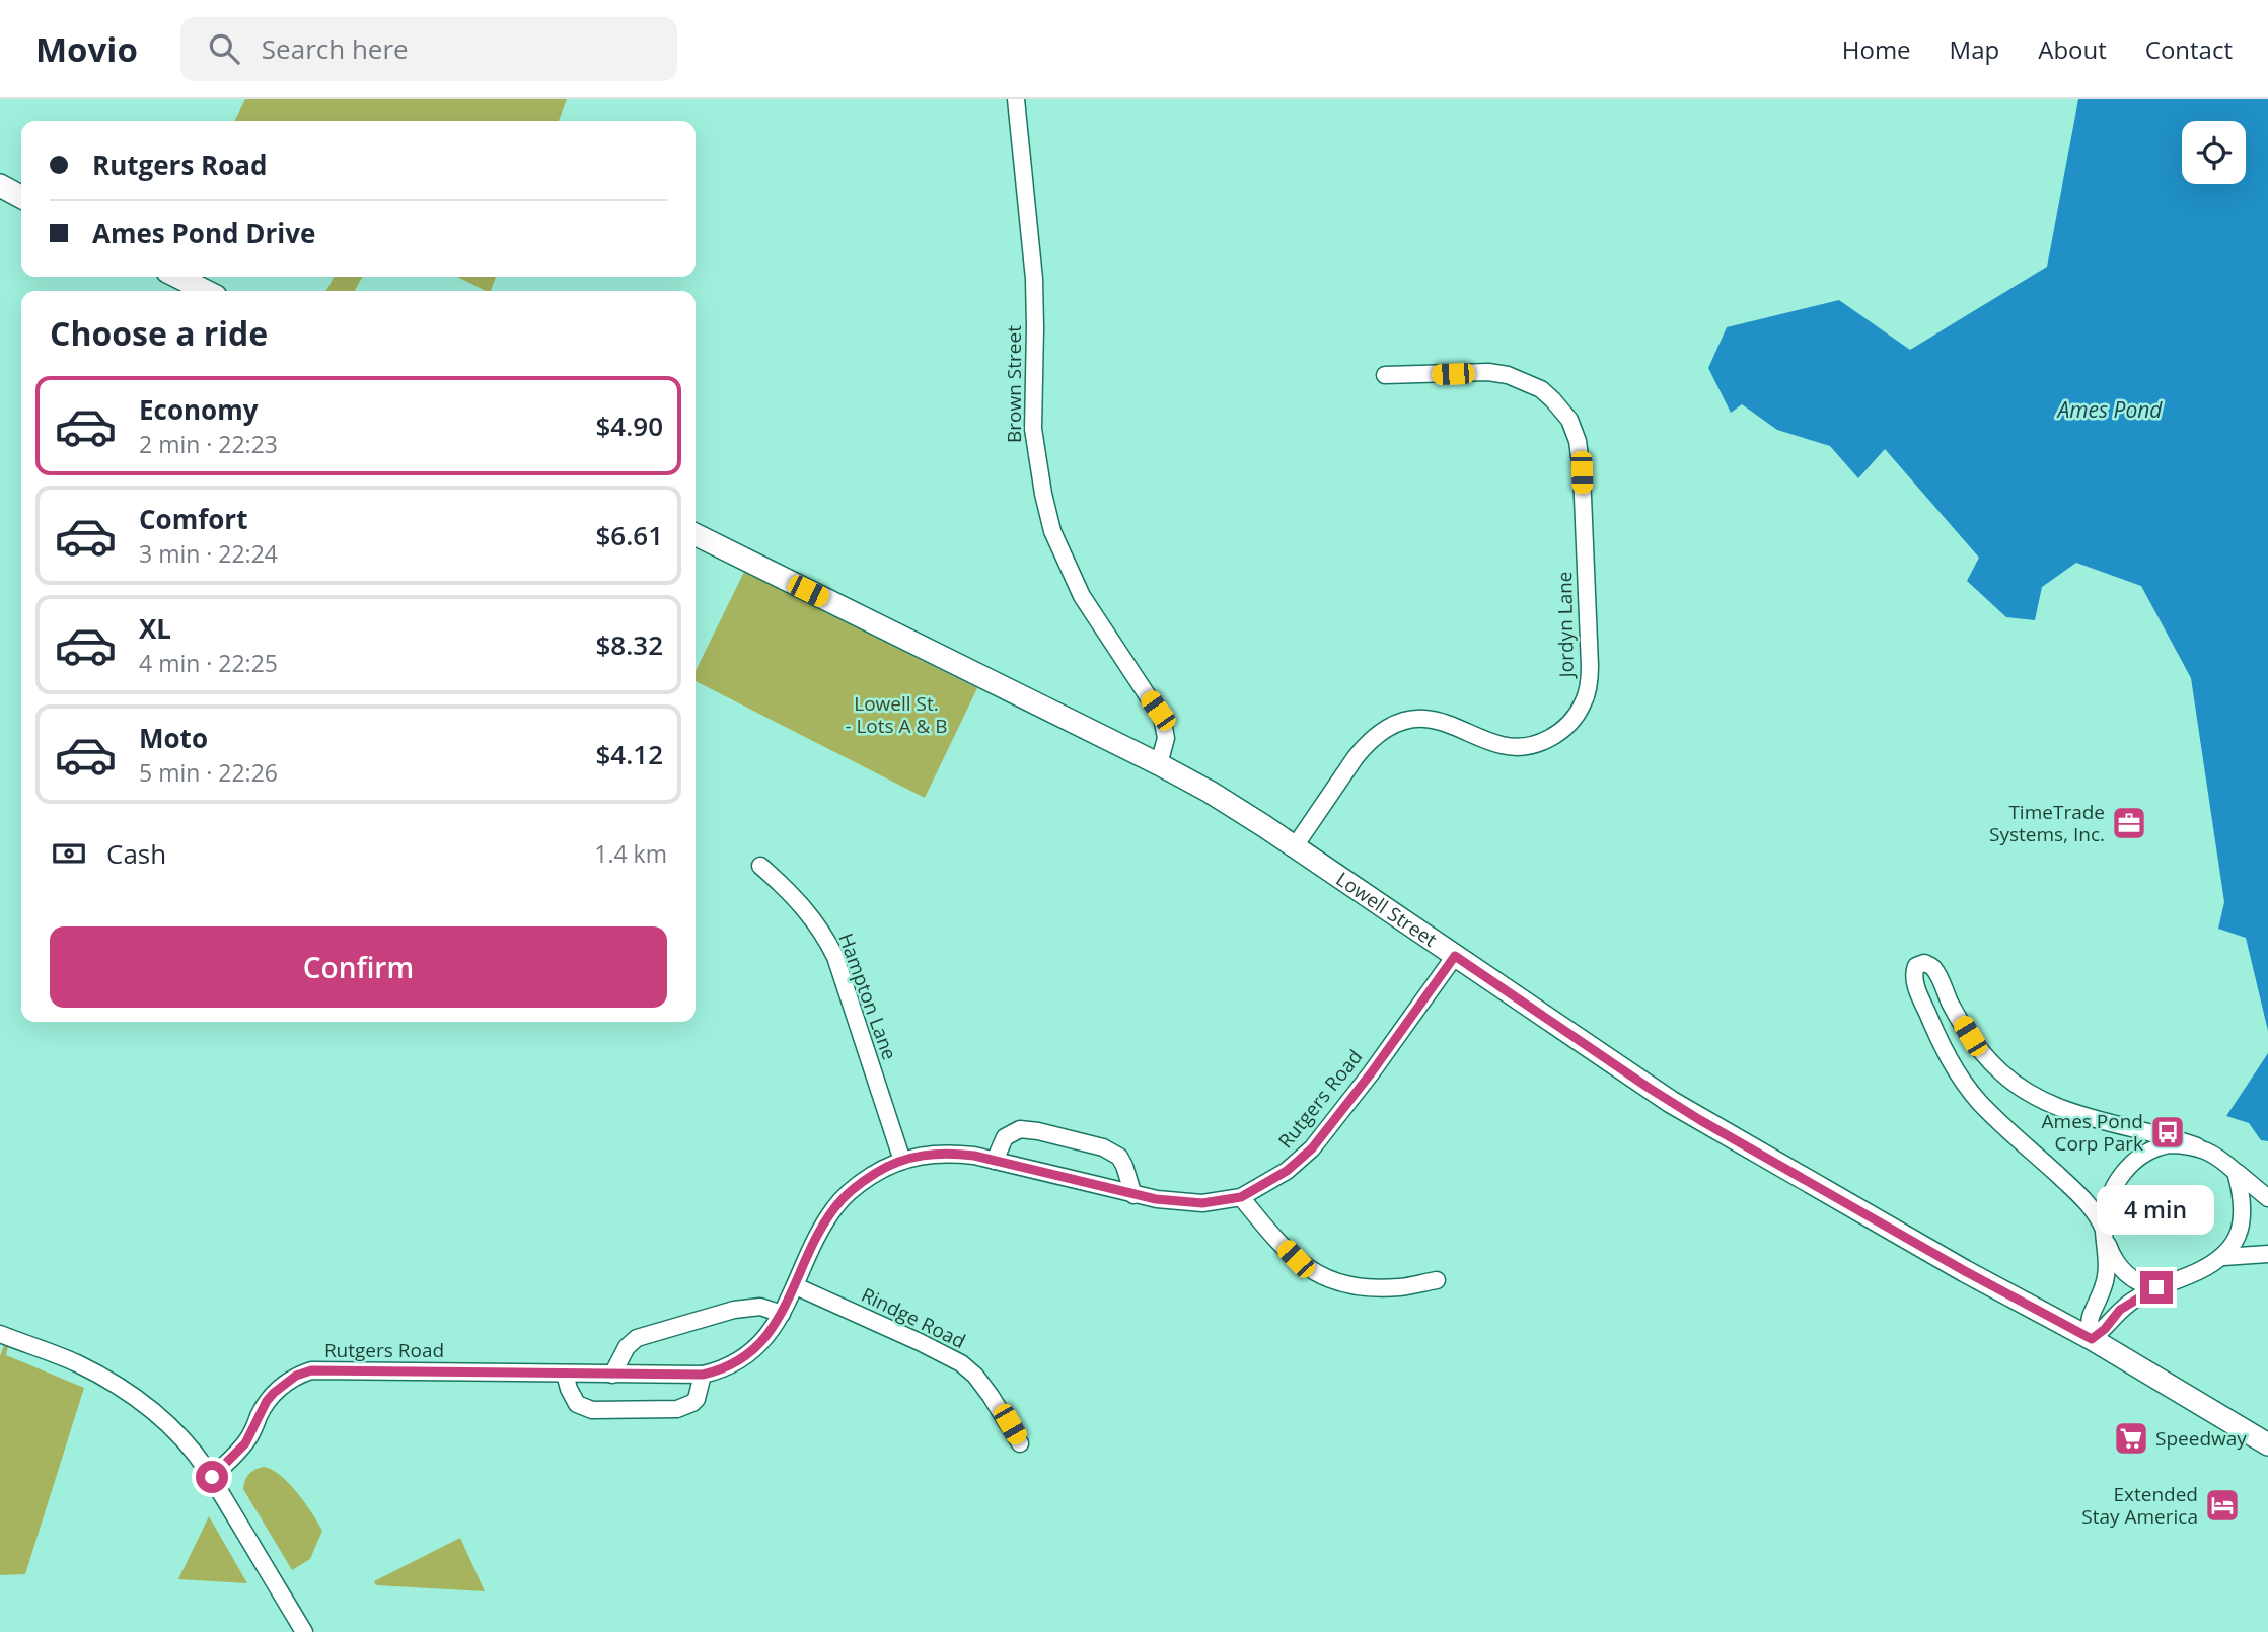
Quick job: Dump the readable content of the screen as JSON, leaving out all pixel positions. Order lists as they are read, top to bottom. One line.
{"streets":{"main road":["Lowell Street"],"street":["Brown Street","Jordyn Lane","Hampton Lane","Rutgers Road","Rindge Road"]},"crossings":[["Brown Street","Lowell Street"],["Jordyn Lane","Lowell Street"],["Lowell Street","Rutgers Road"],["Hampton Lane","Rutgers Road"],["Rutgers Road","Rindge Road"]],"water":["Ames Pond"],"parks":["Lowell St. - Lots A & B"],"places":{"office":["TimeTrade Systems, Inc."],"bus stop":["Ames Pond Corp Park"],"supermarket":["Speedway"],"hotel":["Extended Stay America"]},"page":{"header":"Movio","search":"Search here","nav":["Home","Map","About","Contact"],"banner":["Rutgers Road","Ames Pond Drive"],"heading":"Choose a ride","list":[{"name":"Economy","note":"2 min · 22:23","value":"$4.90"},{"name":"Comfort","note":"3 min · 22:24","value":"$6.61"},{"name":"XL","note":"4 min · 22:25","value":"$8.32"},{"name":"Moto","note":"5 min · 22:26","value":"$4.12"}],"pay":["Cash","1.4 km"],"buttons":"Confirm","bubble":"4 min"}}
